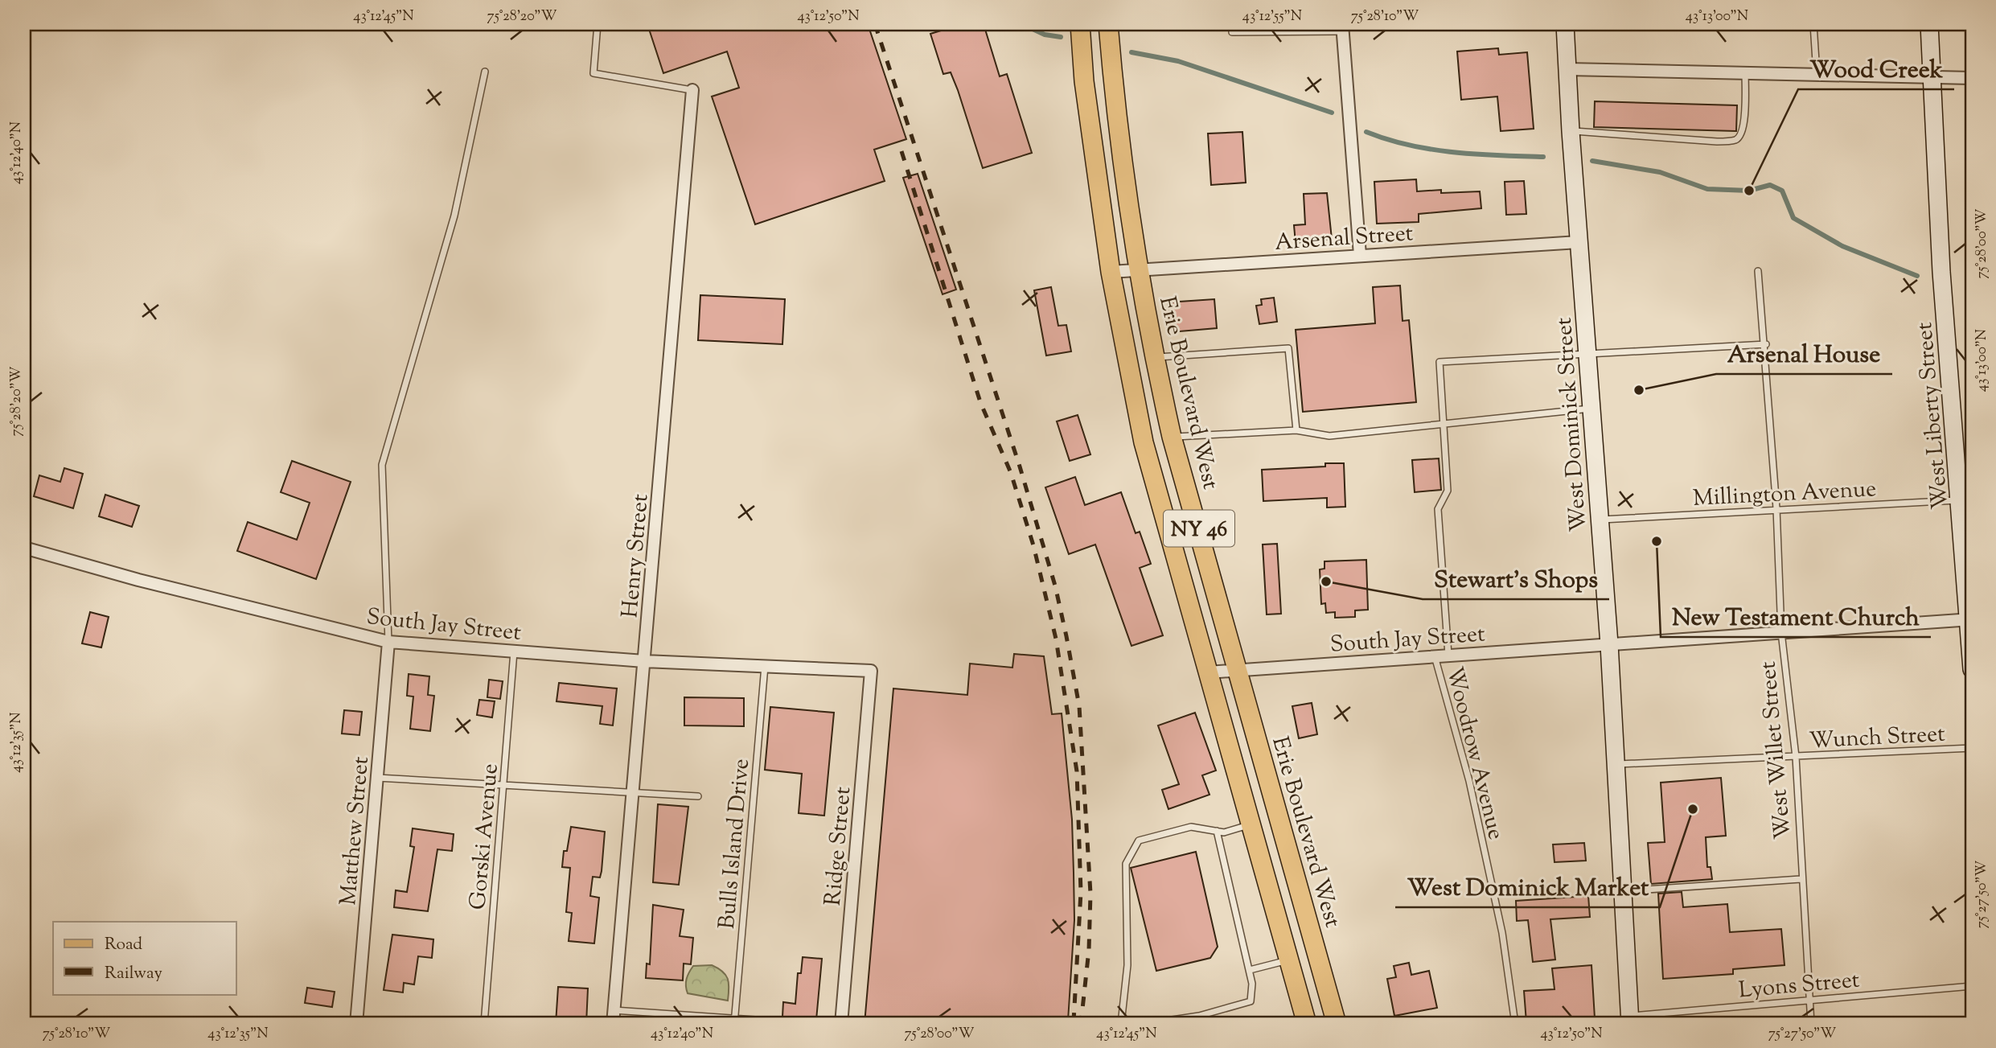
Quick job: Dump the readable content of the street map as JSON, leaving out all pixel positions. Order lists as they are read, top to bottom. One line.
{"streets":{"main road":["Erie Boulevard West","NY 46"],"street":["Arsenal Street","West Liberty Street","West Dominick Street","Henry Street","South Jay Street","Matthew Street","Ridge Street"],"lane":["Millington Avenue","Wunch Street","West Willet Street","Woodrow Avenue","Gorski Avenue","Bulls Island Drive","Lyons Street"]},"crossings":[["Arsenal Street","Erie Boulevard West"],["Arsenal Street","West Dominick Street"],["Arsenal Street","NY 46"],["Erie Boulevard West","South Jay Street"],["West Liberty Street","Millington Avenue"],["West Liberty Street","South Jay Street"],["West Dominick Street","Millington Avenue"],["West Dominick Street","South Jay Street"],["West Dominick Street","Wunch Street"],["West Dominick Street","Lyons Street"],["Millington Avenue","West Willet Street"],["NY 46","South Jay Street"],["Henry Street","South Jay Street"],["South Jay Street","West Willet Street"],["South Jay Street","Woodrow Avenue"],["South Jay Street","Matthew Street"],["South Jay Street","Gorski Avenue"],["South Jay Street","Bulls Island Drive"],["South Jay Street","Ridge Street"],["Wunch Street","West Willet Street"],["West Willet Street","Lyons Street"]],"places":["Wood Creek","Arsenal House","New Testament Church","Stewart's Shops","West Dominick Market"],"legend":["Road","Railway"],"coordinates":["43°12'45\"N","75°28'20\"W","43°12'50\"N","43°12'55\"N","75°28'10\"W","43°13'00\"N","43°12'40\"N","75°28'00\"W","43°12'35\"N","75°27'50\"W"]}
